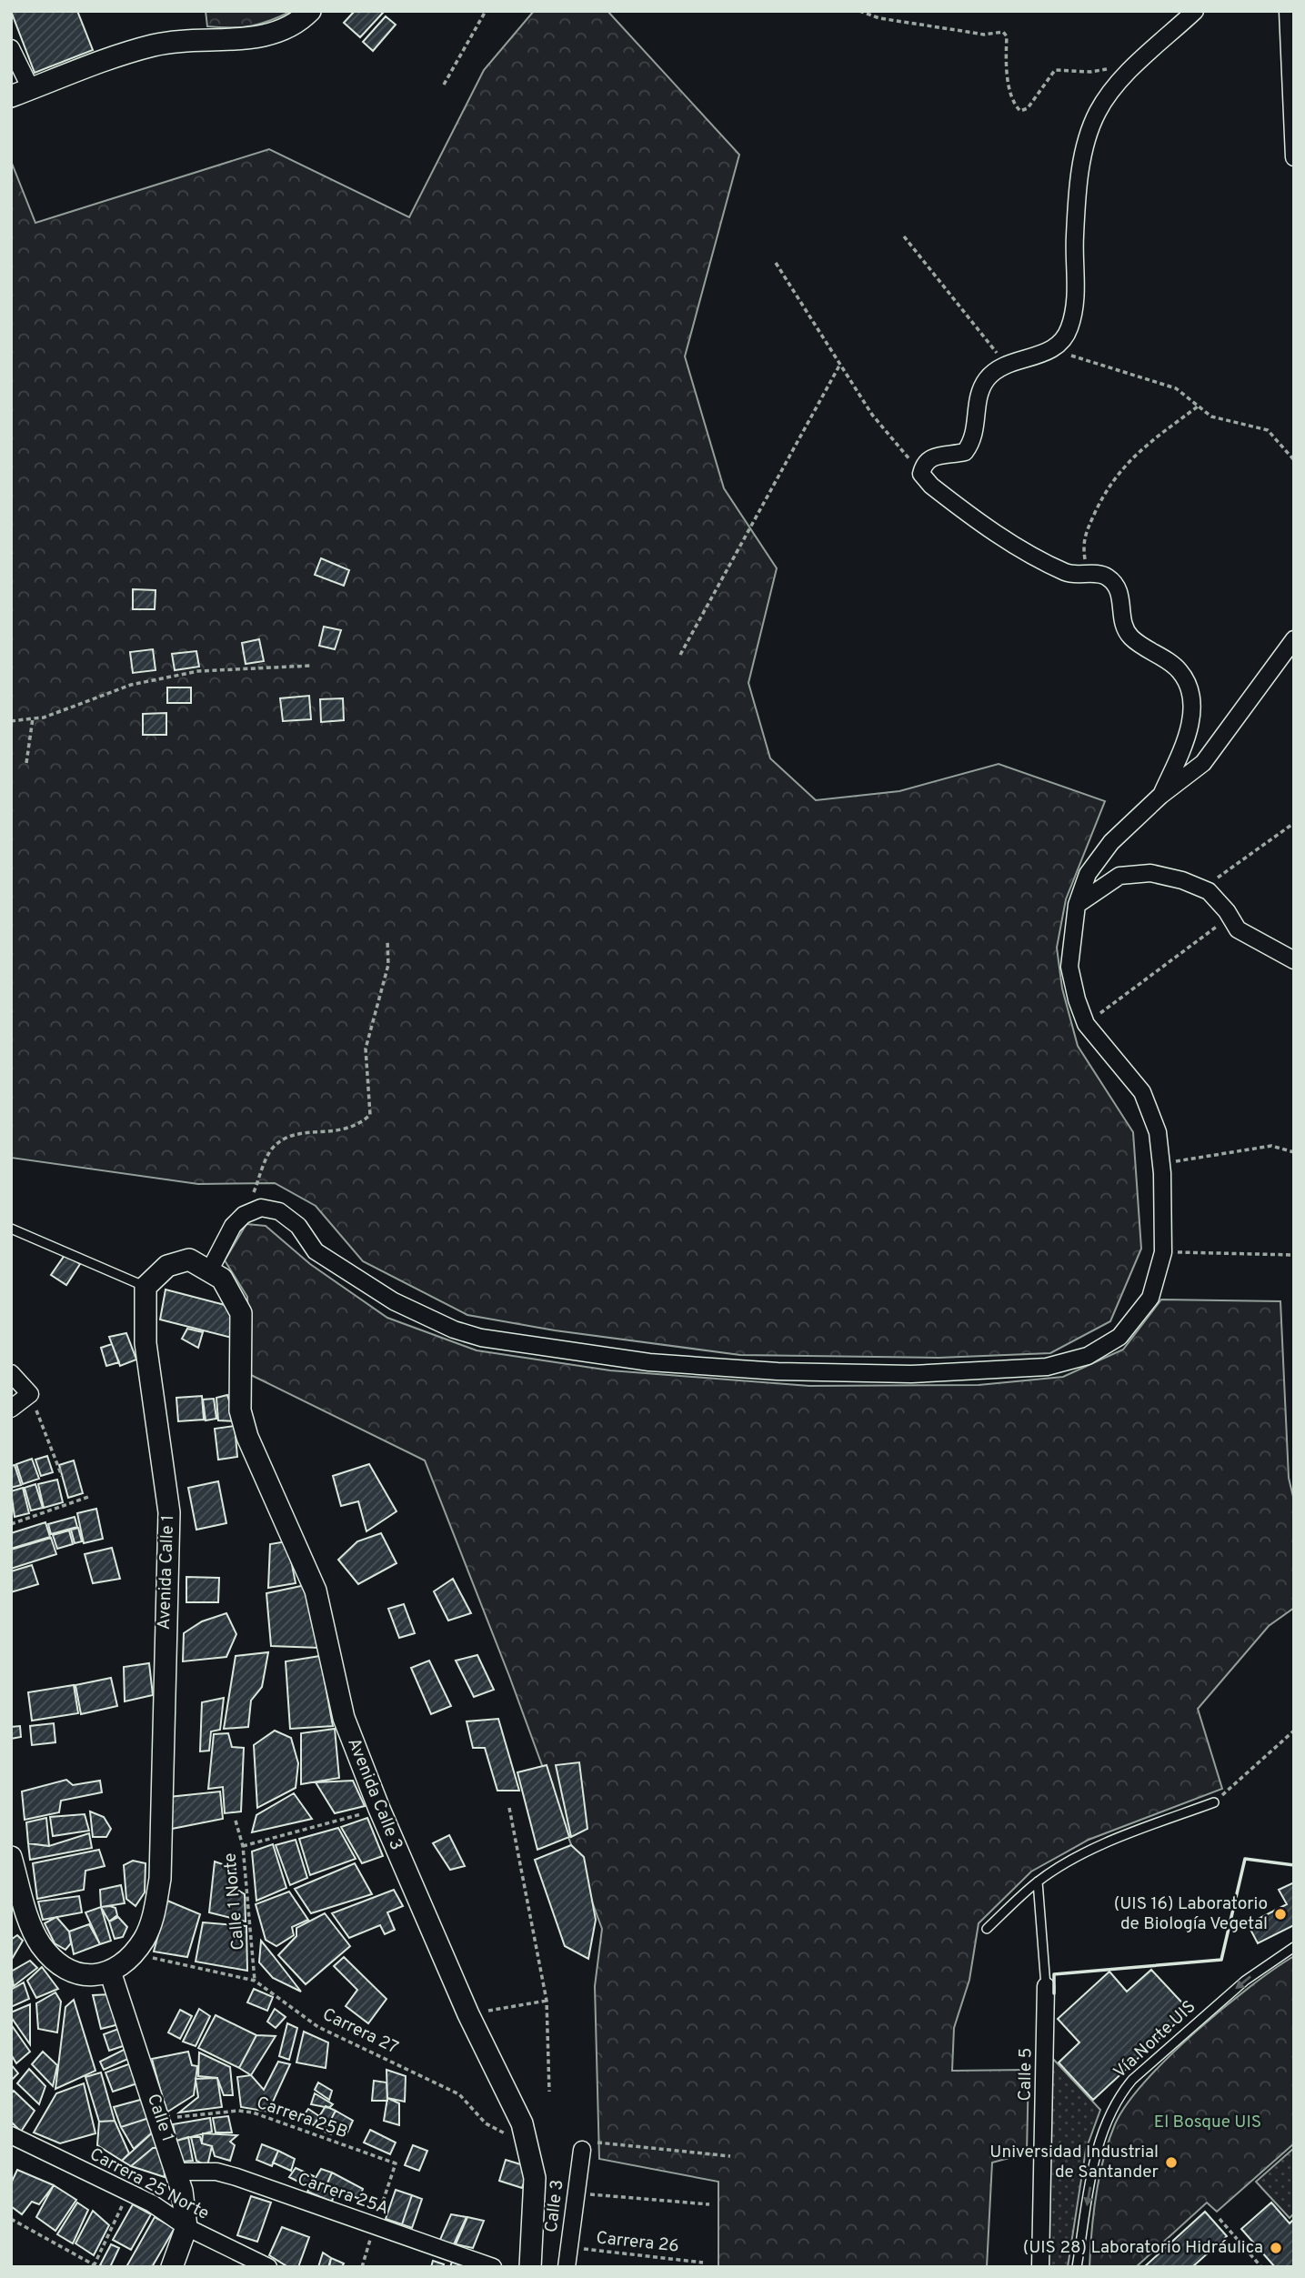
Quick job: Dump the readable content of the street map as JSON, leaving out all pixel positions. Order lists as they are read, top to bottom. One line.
{"streets":{"street":["Avenida Calle 1","Avenida Calle 3","Calle 5","Calle 1","Carrera 25 Norte","Carrera 25A","Calle 3"],"lane":["Vía Norte UIS"],"path":["Calle 1 Norte","Carrera 27","Carrera 25B","Carrera 26"]},"crossings":[["Avenida Calle 1","Carrera 27"],["Avenida Calle 1","Calle 1"],["Avenida Calle 3","Carrera 27"],["Calle 1 Norte","Carrera 27"],["Calle 1","Carrera 25B"],["Calle 1","Carrera 25 Norte"],["Calle 1","Carrera 25A"],["Calle 3","Carrera 26"]],"one_way":["Vía Norte UIS"],"parks":["El Bosque UIS"],"places":["(UIS 16) Laboratorio de Biología Vegetal","Universidad Industrial de Santander","(UIS 28) Laboratorio Hidráulica"]}
